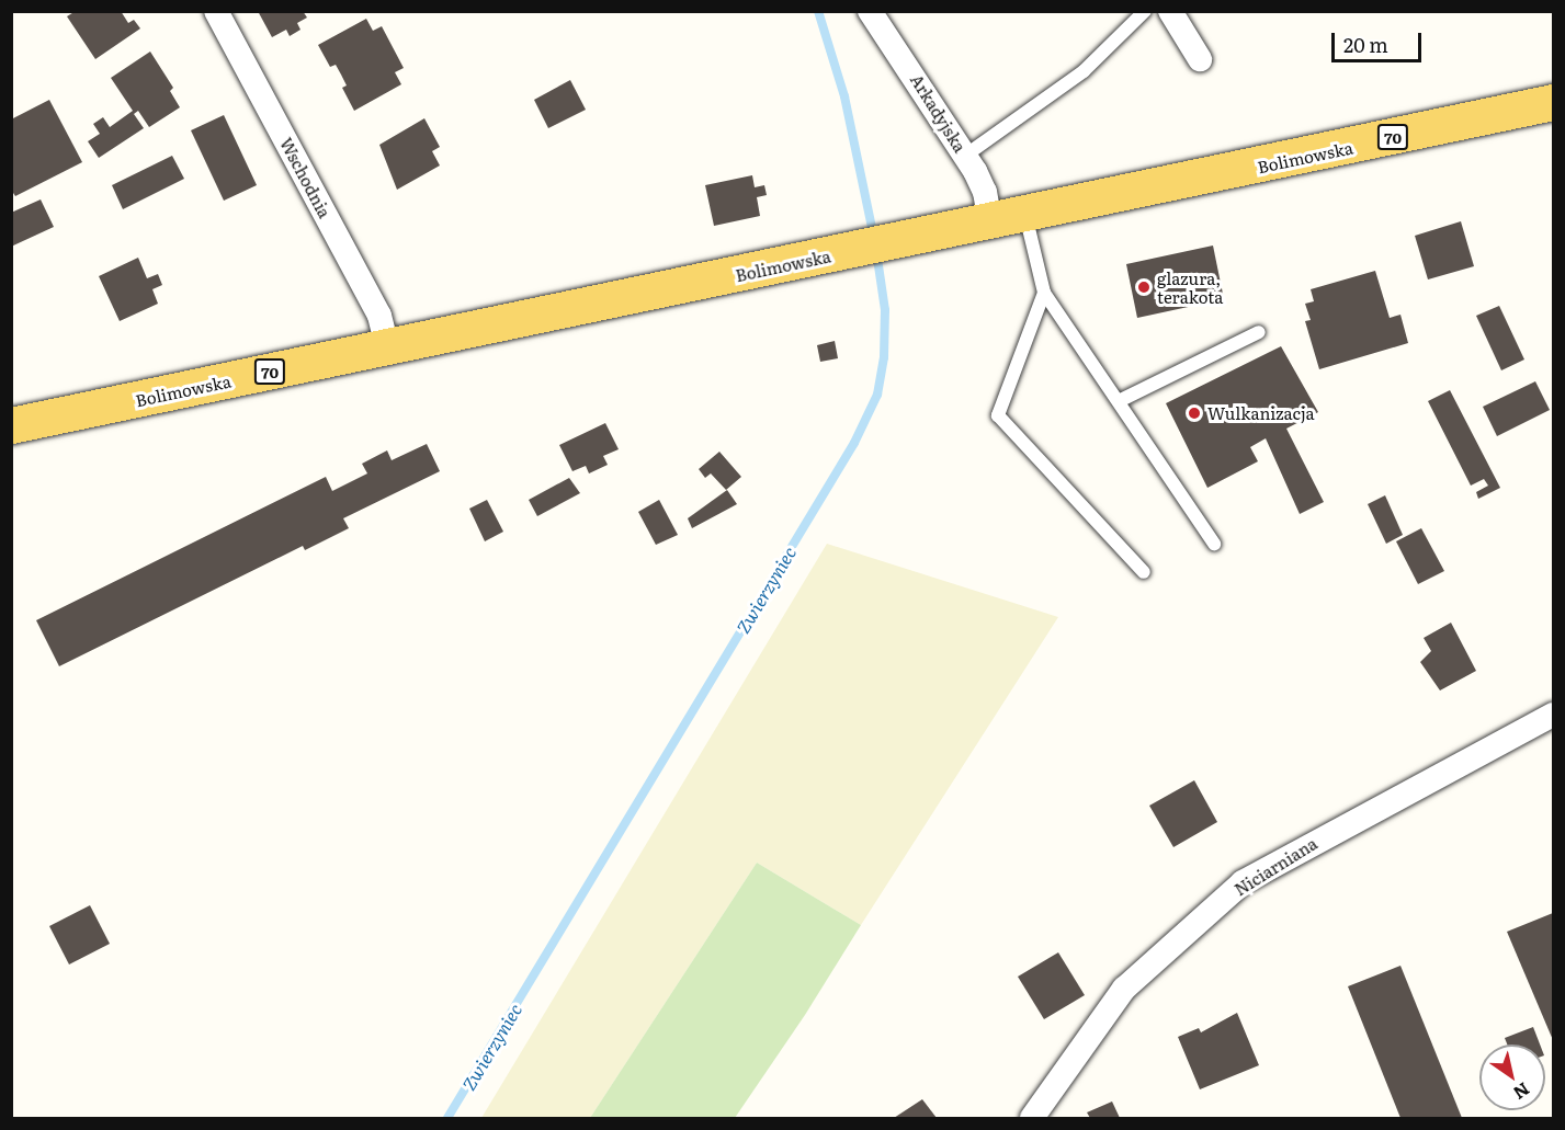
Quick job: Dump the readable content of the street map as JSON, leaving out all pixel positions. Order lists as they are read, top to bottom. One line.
{"streets":{"main road":["70","Bolimowska"],"street":["Arkadyjska","Wschodnia","Niciarniana"]},"crossings":[["Arkadyjska","Bolimowska"],["Bolimowska","Wschodnia"]],"water":["Zwierzyniec"],"places":["glazura, terakota","Wulkanizacja"],"scale_bar":"20 m","north":"bottom right"}
